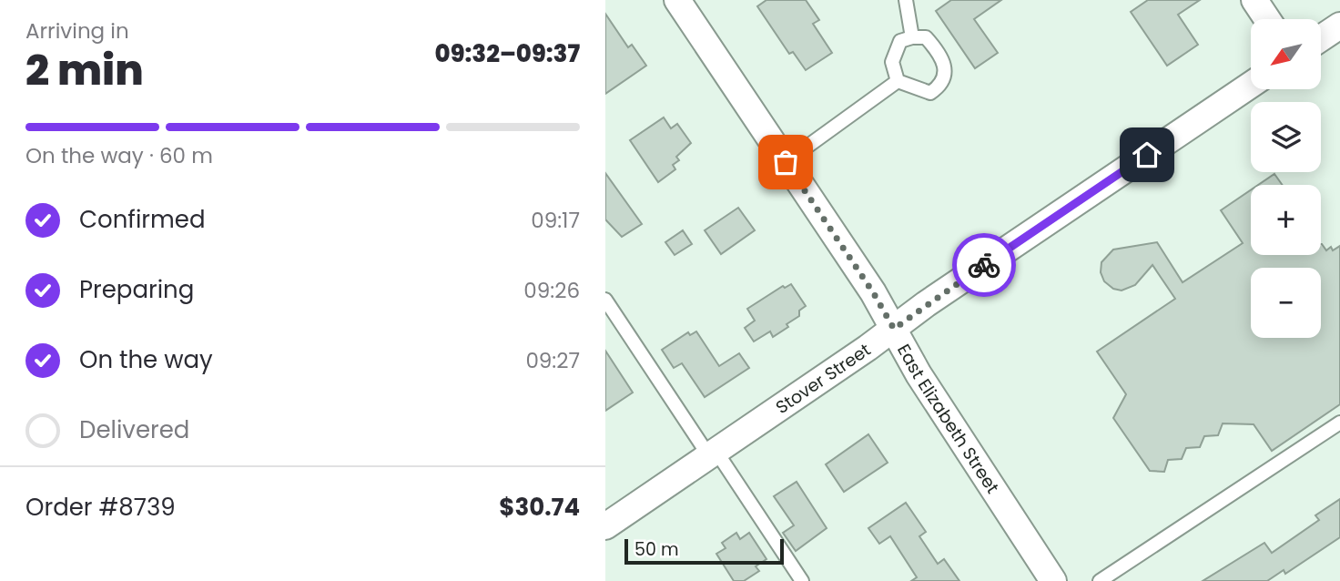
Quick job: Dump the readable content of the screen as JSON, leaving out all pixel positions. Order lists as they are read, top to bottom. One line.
{"streets":{"street":["Stover Street","East Elizabeth Street"]},"crossings":[["Stover Street","East Elizabeth Street"]],"scale_bar":"50 m","north":"bottom left","page":{"heading":["2 min","Arriving in","09:32–09:37"],"panel":["Order #8739","$30.74"],"map_buttons":["+","−"],"bar":"On the way · 60 m","list":[["Confirmed","09:17"],["Preparing","09:26"],["On the way","09:27"],"Delivered"],"scale":"50 m"}}
